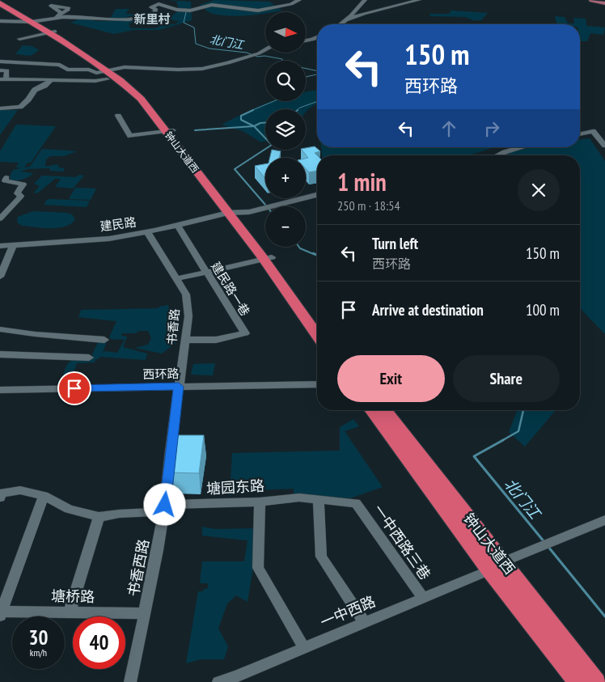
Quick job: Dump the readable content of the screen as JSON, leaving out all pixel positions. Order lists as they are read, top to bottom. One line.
{"streets":{"highway":["钟山大道西"],"street":["建民路","建民路一巷","书香路","西环路","塘园东路","一中西路三巷","书香西路","塘桥路","一中西路"]},"crossings":[["钟山大道西","建民路"],["钟山大道西","一中西路"],["建民路","建民路一巷"],["建民路","书香路"],["建民路一巷","书香路"],["书香路","西环路"],["书香路","书香西路"],["西环路","书香西路"],["塘园东路","一中西路三巷"],["塘园东路","书香西路"],["一中西路三巷","一中西路"],["书香西路","塘桥路"]],"districts":["新里村"],"water":["北门江"],"north":"right","page":{"map_buttons":["+","−"],"turn":["150 m","西环路"],"heading":["1 min","250 m · 18:54"],"list":[{"name":"Turn left","note":"西环路","value":"150 m"},{"name":"Arrive at destination","value":"100 m"}],"buttons":["Exit","Share"],"speed":"30 km/h","limit":"40"}}
